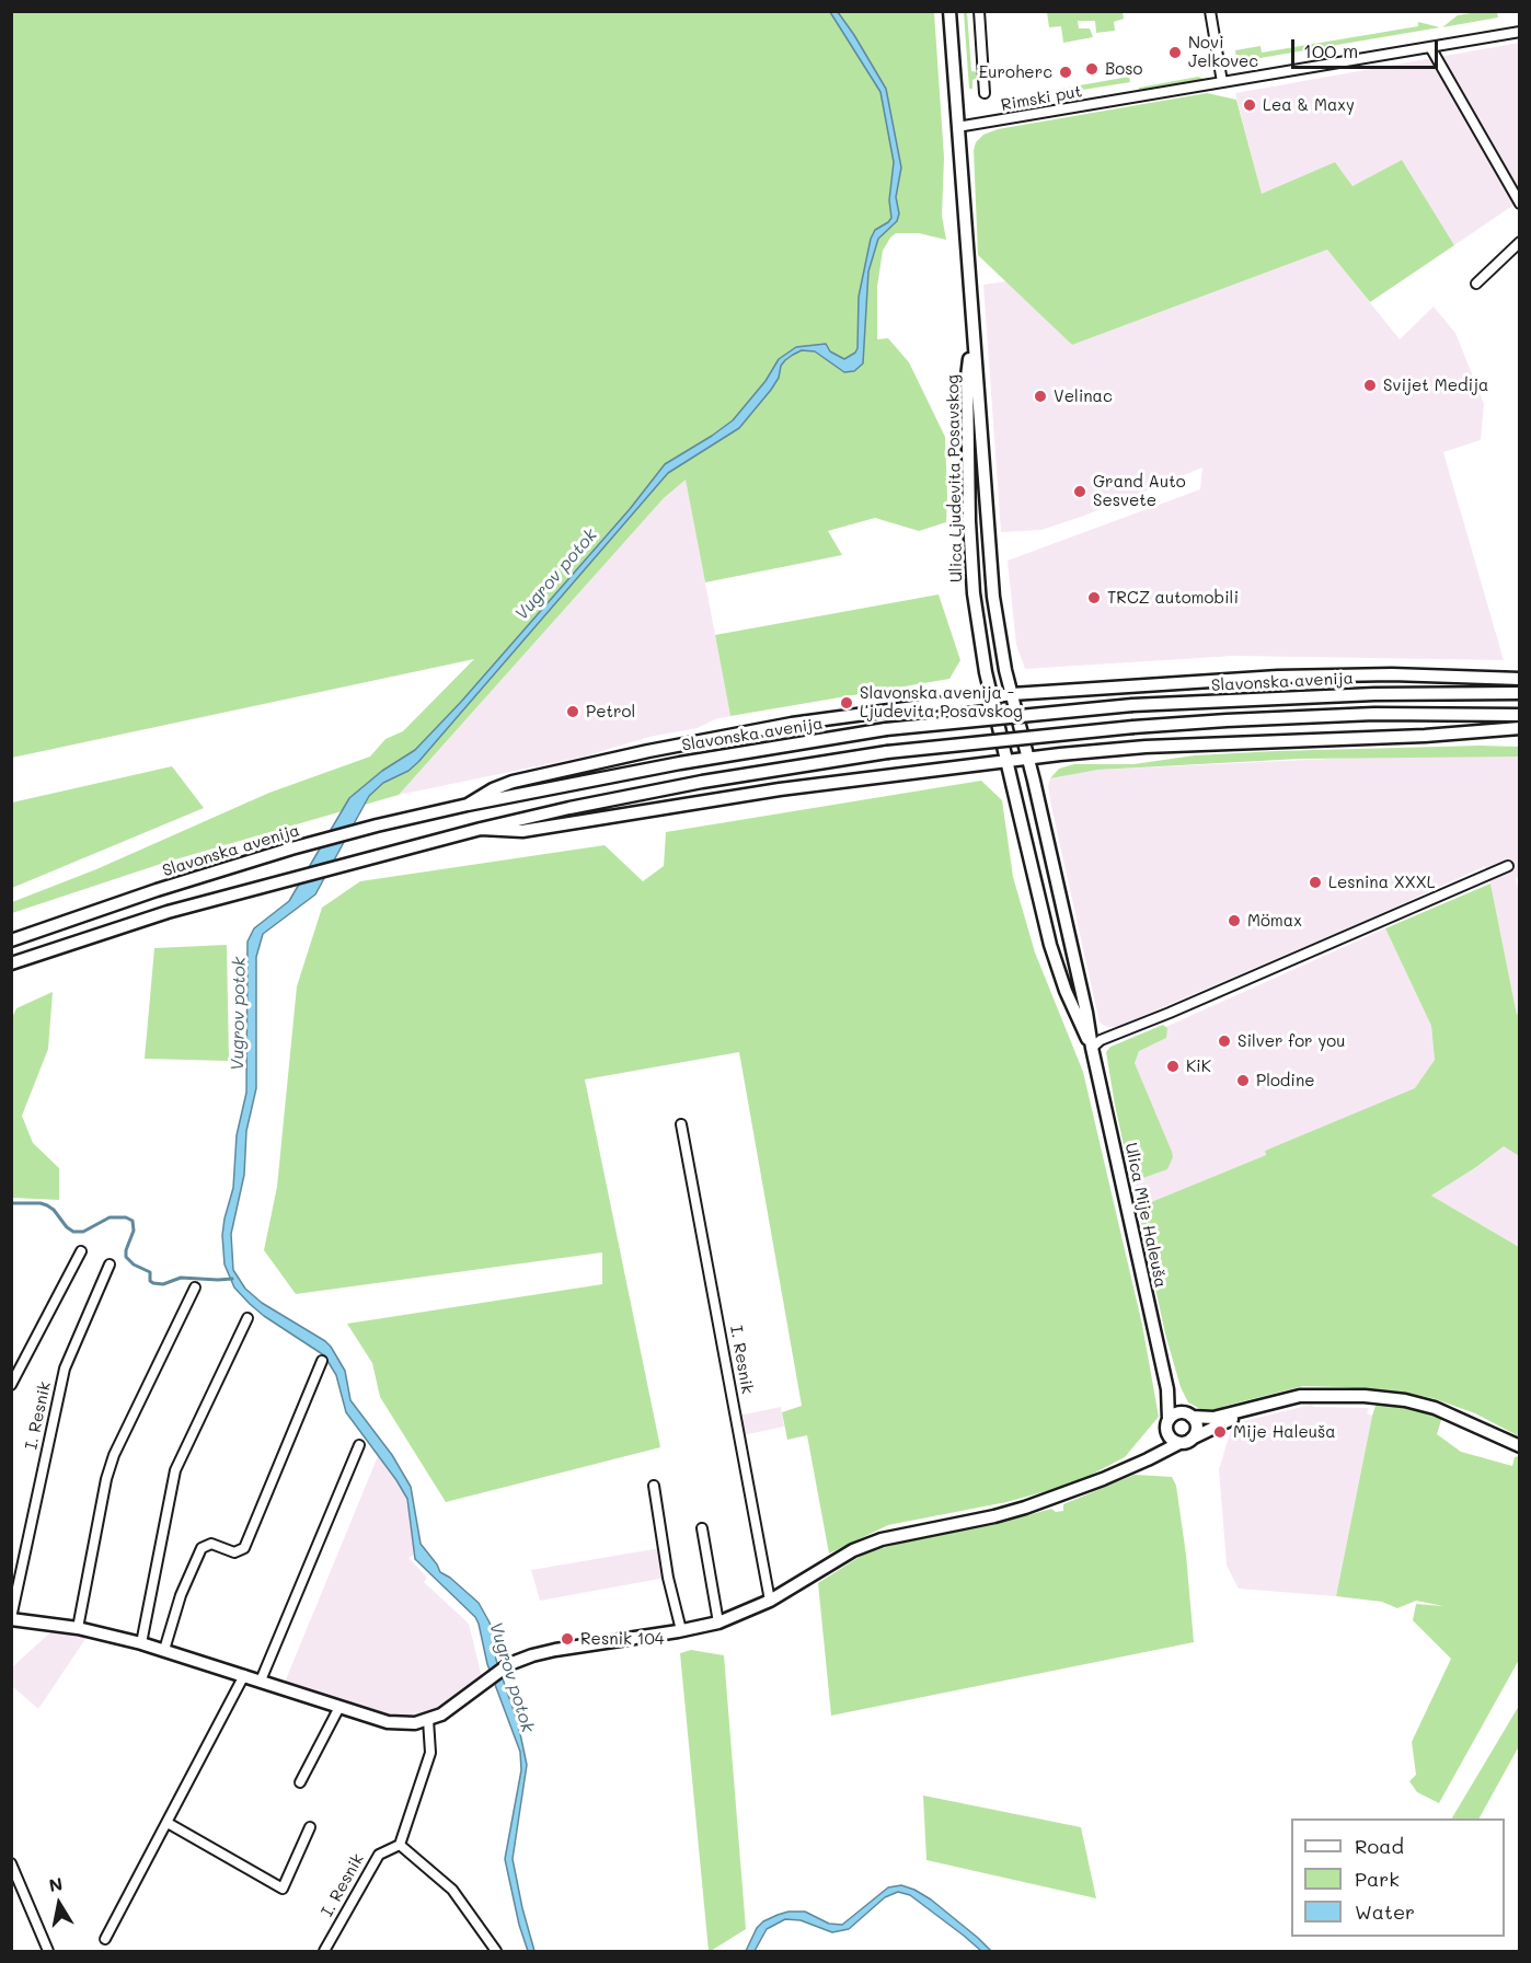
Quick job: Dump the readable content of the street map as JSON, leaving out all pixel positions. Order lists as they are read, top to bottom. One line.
{"streets":{"main road":["Ulica Ljudevita Posavskog","Slavonska avenija","Ulica Mije Haleuša","I. Resnik"],"street":["Rimski put"]},"crossings":[["Rimski put","Ulica Ljudevita Posavskog"],["Ulica Ljudevita Posavskog","Ulica Mije Haleuša"],["Ulica Mije Haleuša","I. Resnik"]],"water":["Vugrov potok"],"places":["Novi Jelkovec","Boso","Euroherc","Lea & Maxy","Svijet Medija","Velinac","Grand Auto Sesvete","TRCZ automobili","Slavonska avenija - Ljudevita Posavskog","Petrol","Lesnina XXXL","Mömax","Silver for you","KiK","Plodine","Mije Haleuša","Resnik 104"],"legend":["Road","Park","Water"],"scale_bar":"100 m","north":"top"}
